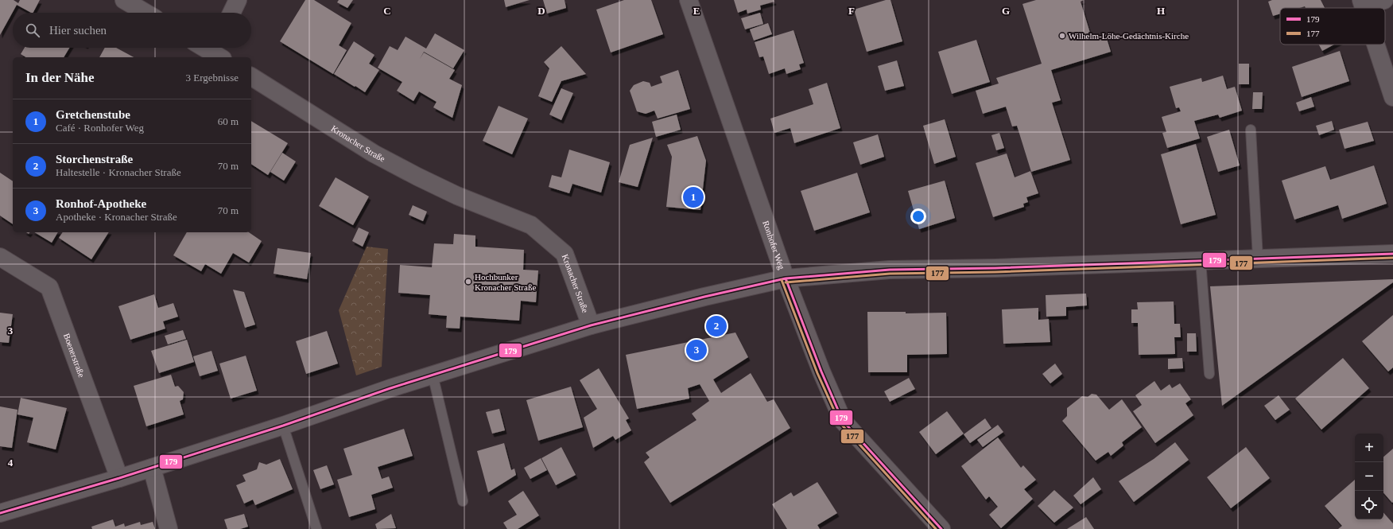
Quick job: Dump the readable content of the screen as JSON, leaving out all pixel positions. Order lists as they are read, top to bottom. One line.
{"streets":{"street":["Kronacher Straße","Ronhofer Weg","Boenerstraße"]},"places":["Wilhelm-Löhe-Gedächtnis-Kirche","Hochbunker Kronacher Straße"],"lines":["transit line 179","transit line 177"],"legend":["179","177"],"page":{"search":"Hier suchen","heading":["In der Nähe","3 Ergebnisse"],"list":[{"mark":"1","name":"Gretchenstube","note":"Café · Ronhofer Weg","value":"60 m"},{"mark":"2","name":"Storchenstraße","note":"Haltestelle · Kronacher Straße","value":"70 m"},{"mark":"3","name":"Ronhof-Apotheke","note":"Apotheke · Kronacher Straße","value":"70 m"}],"pins":["1","2","3"],"map_buttons":["+","−"]},"grid":{"columns":["C","D","E","F","G","H"],"rows":["3","4"]}}
